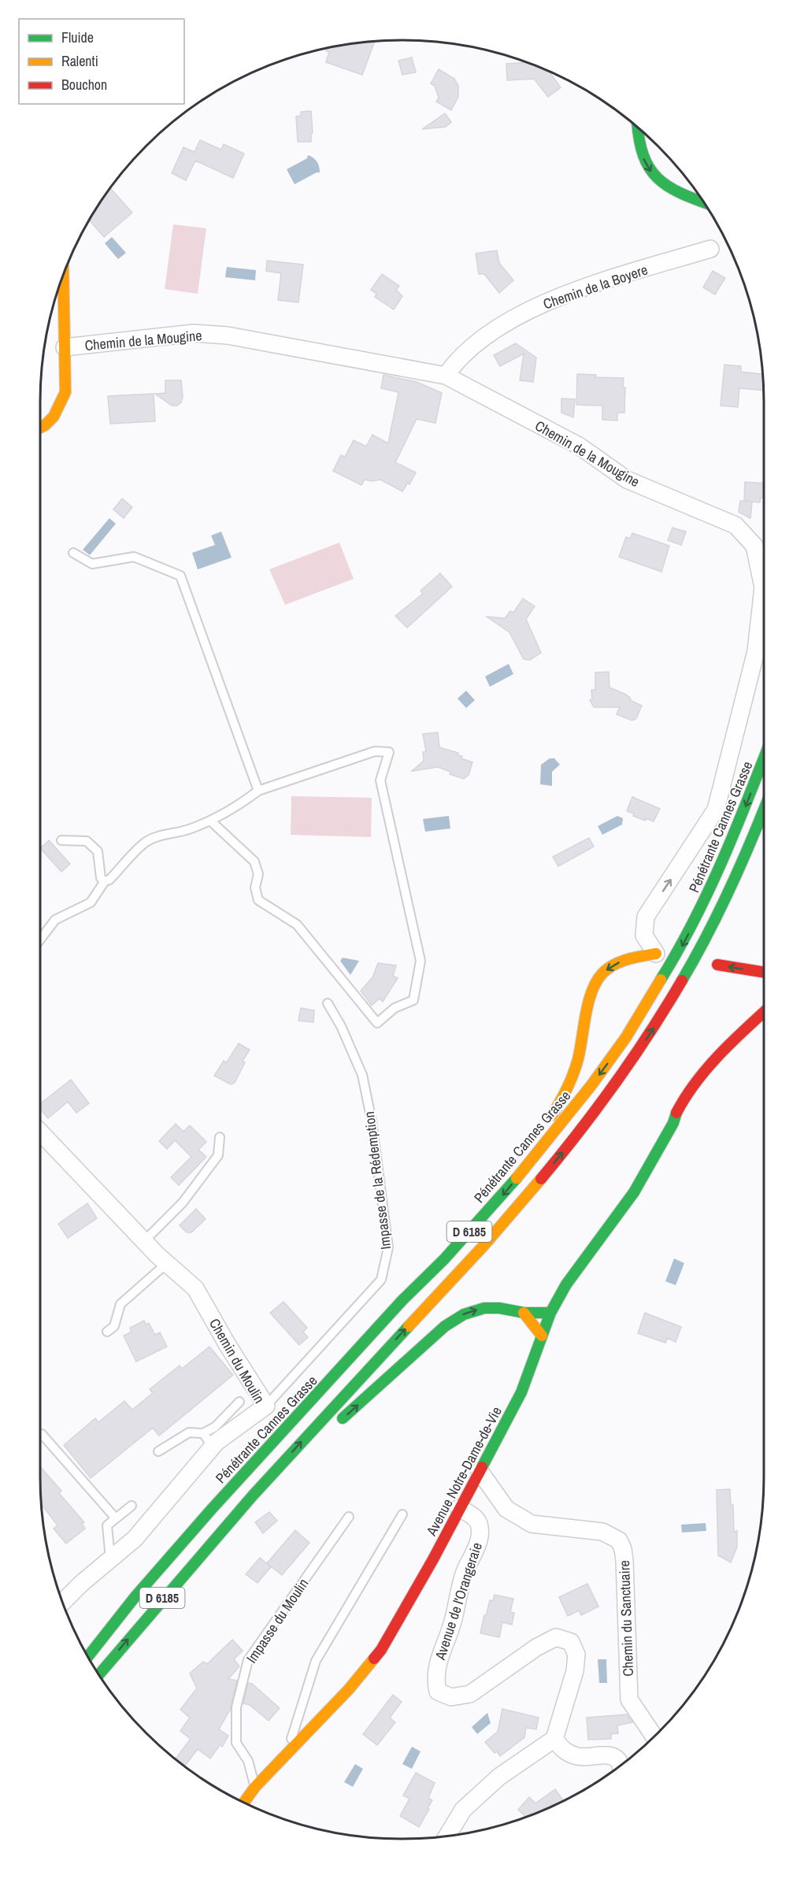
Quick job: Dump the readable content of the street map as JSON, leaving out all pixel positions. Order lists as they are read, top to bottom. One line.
{"streets":{"main road":["Pénétrante Cannes Grasse","D 6185","Avenue Notre-Dame-de-Vie"],"street":["Chemin de la Boyere","Chemin de la Mougine","Chemin du Moulin","Avenue de l'Orangeraie","Chemin du Sanctuaire"],"lane":["Impasse de la Rédemption","Impasse du Moulin"]},"crossings":[["Chemin de la Boyere","Chemin de la Mougine"],["Impasse de la Rédemption","Chemin du Moulin"],["Avenue Notre-Dame-de-Vie","Avenue de l'Orangeraie"],["Avenue Notre-Dame-de-Vie","Chemin du Sanctuaire"],["Avenue Notre-Dame-de-Vie","Impasse du Moulin"]],"legend":["Fluide","Ralenti","Bouchon"]}
